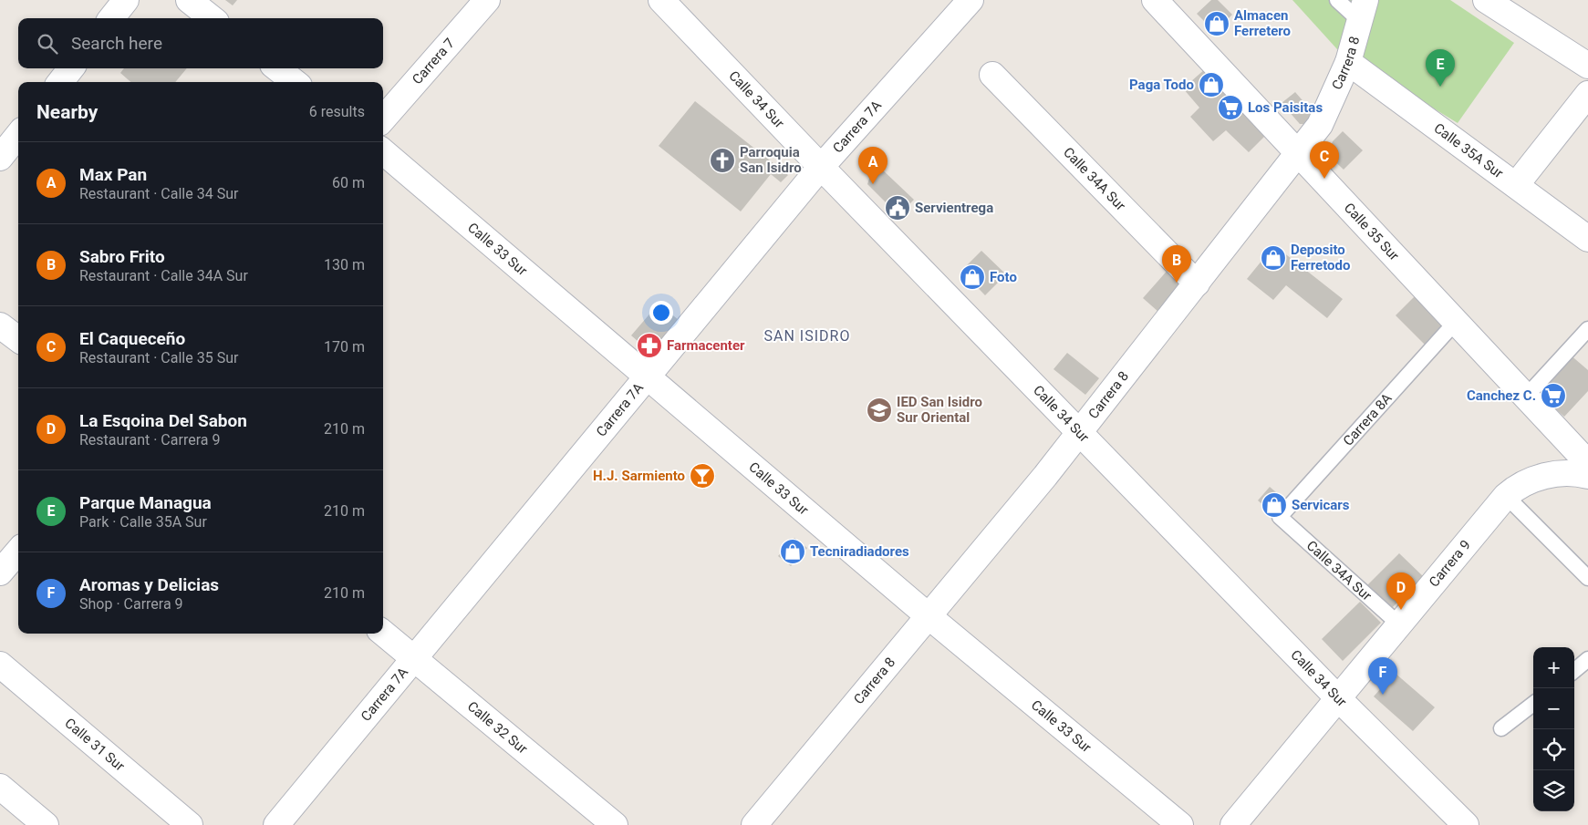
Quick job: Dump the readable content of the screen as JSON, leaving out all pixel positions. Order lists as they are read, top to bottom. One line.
{"streets":{"street":["Carrera 7","Carrera 8","Calle 34 Sur","Carrera 7A","Calle 35A Sur","Calle 34A Sur","Calle 35 Sur","Calle 33 Sur","Carrera 9","Calle 32 Sur","Calle 31 Sur"],"lane":["Carrera 8A"]},"crossings":[["Carrera 8","Calle 34 Sur"],["Carrera 8","Calle 35A Sur"],["Carrera 8","Calle 34A Sur"],["Carrera 8","Calle 35 Sur"],["Carrera 8","Calle 33 Sur"],["Calle 34 Sur","Carrera 7A"],["Calle 34 Sur","Carrera 9"],["Carrera 7A","Calle 33 Sur"],["Carrera 7A","Calle 32 Sur"],["Calle 34A Sur","Carrera 8A"],["Calle 34A Sur","Carrera 9"],["Calle 35 Sur","Carrera 8A"]],"districts":["SAN ISIDRO"],"places":{"shop":["Almacen Ferretero","Paga Todo","Deposito Ferretodo","Foto","Servicars","Tecniradiadores"],"supermarket":["Los Paisitas","Canchez C."],"church":["Parroquia San Isidro"],"public building":["Servientrega"],"pharmacy":["Farmacenter"],"school or university":["IED San Isidro Sur Oriental"],"bar":["H.J. Sarmiento"]},"page":{"search":"Search here","pins":["E","C","A","B","D","F"],"heading":["Nearby","6 results"],"list":[{"mark":"A","name":"Max Pan","note":"Restaurant · Calle 34 Sur","value":"60 m"},{"mark":"B","name":"Sabro Frito","note":"Restaurant · Calle 34A Sur","value":"130 m"},{"mark":"C","name":"El Caqueceño","note":"Restaurant · Calle 35 Sur","value":"170 m"},{"mark":"D","name":"La Esqoina Del Sabon","note":"Restaurant · Carrera 9","value":"210 m"},{"mark":"E","name":"Parque Managua","note":"Park · Calle 35A Sur","value":"210 m"},{"mark":"F","name":"Aromas y Delicias","note":"Shop · Carrera 9","value":"210 m"}],"map_buttons":["+","−"]}}
